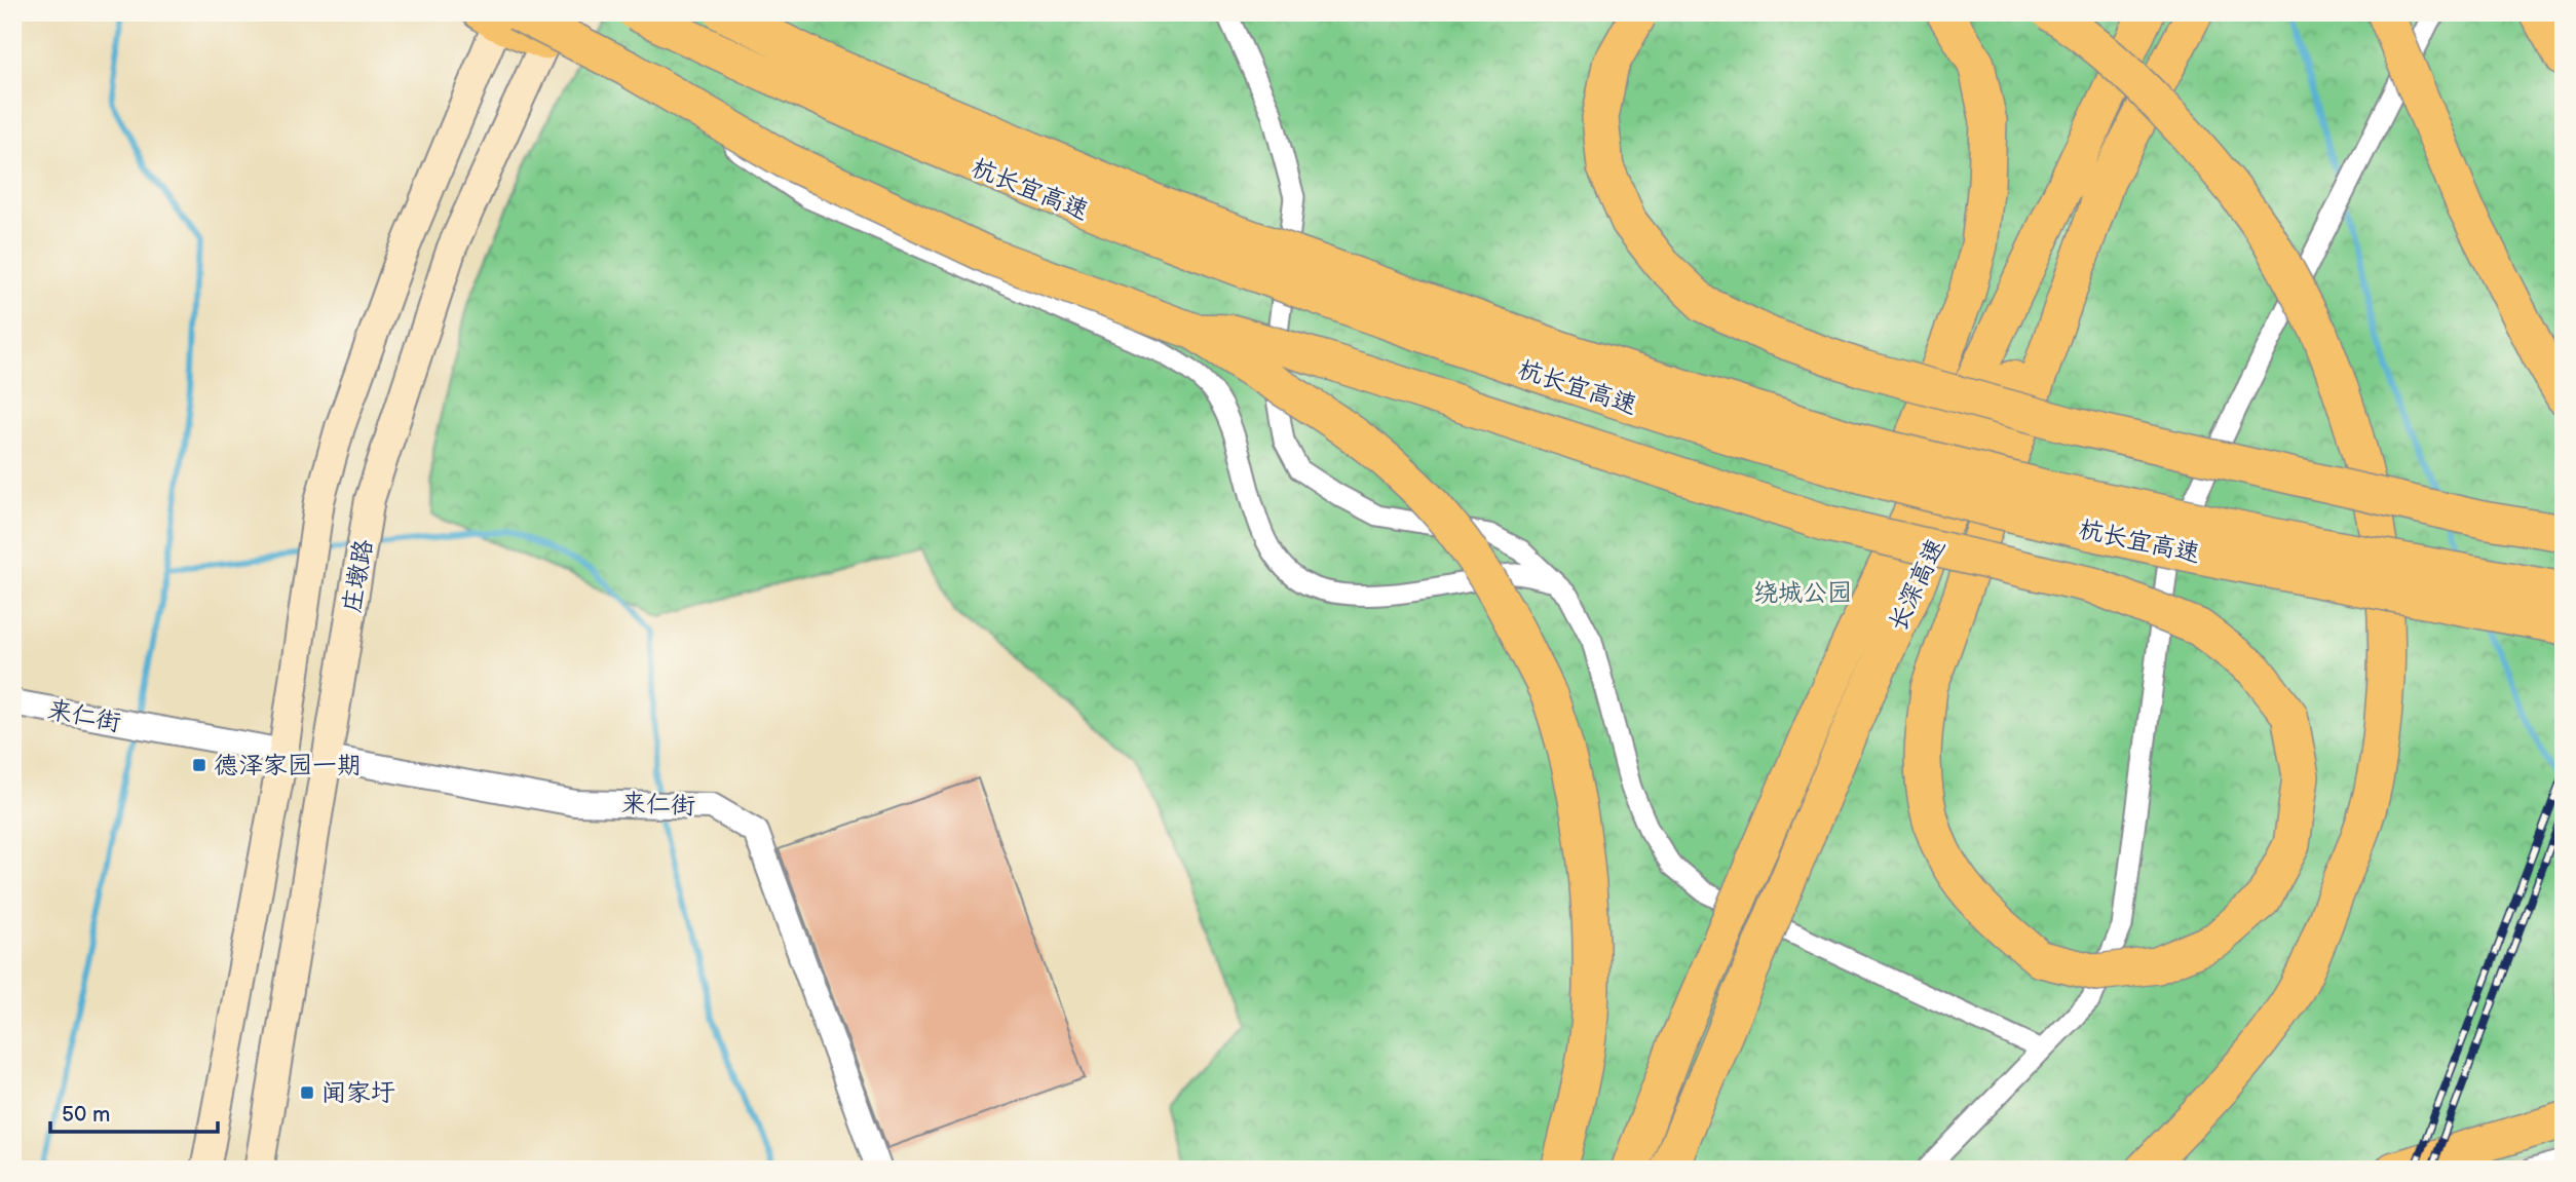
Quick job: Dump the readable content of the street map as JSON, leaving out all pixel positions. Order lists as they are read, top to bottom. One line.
{"streets":{"highway":["杭长宜高速","长深高速"],"main road":["庄墩路"],"street":["来仁街"]},"crossings":[["庄墩路","来仁街"]],"parks":["绕城公园"],"places":{"transit":["德泽家园一期","闻家圩"]},"scale_bar":"50 m"}
